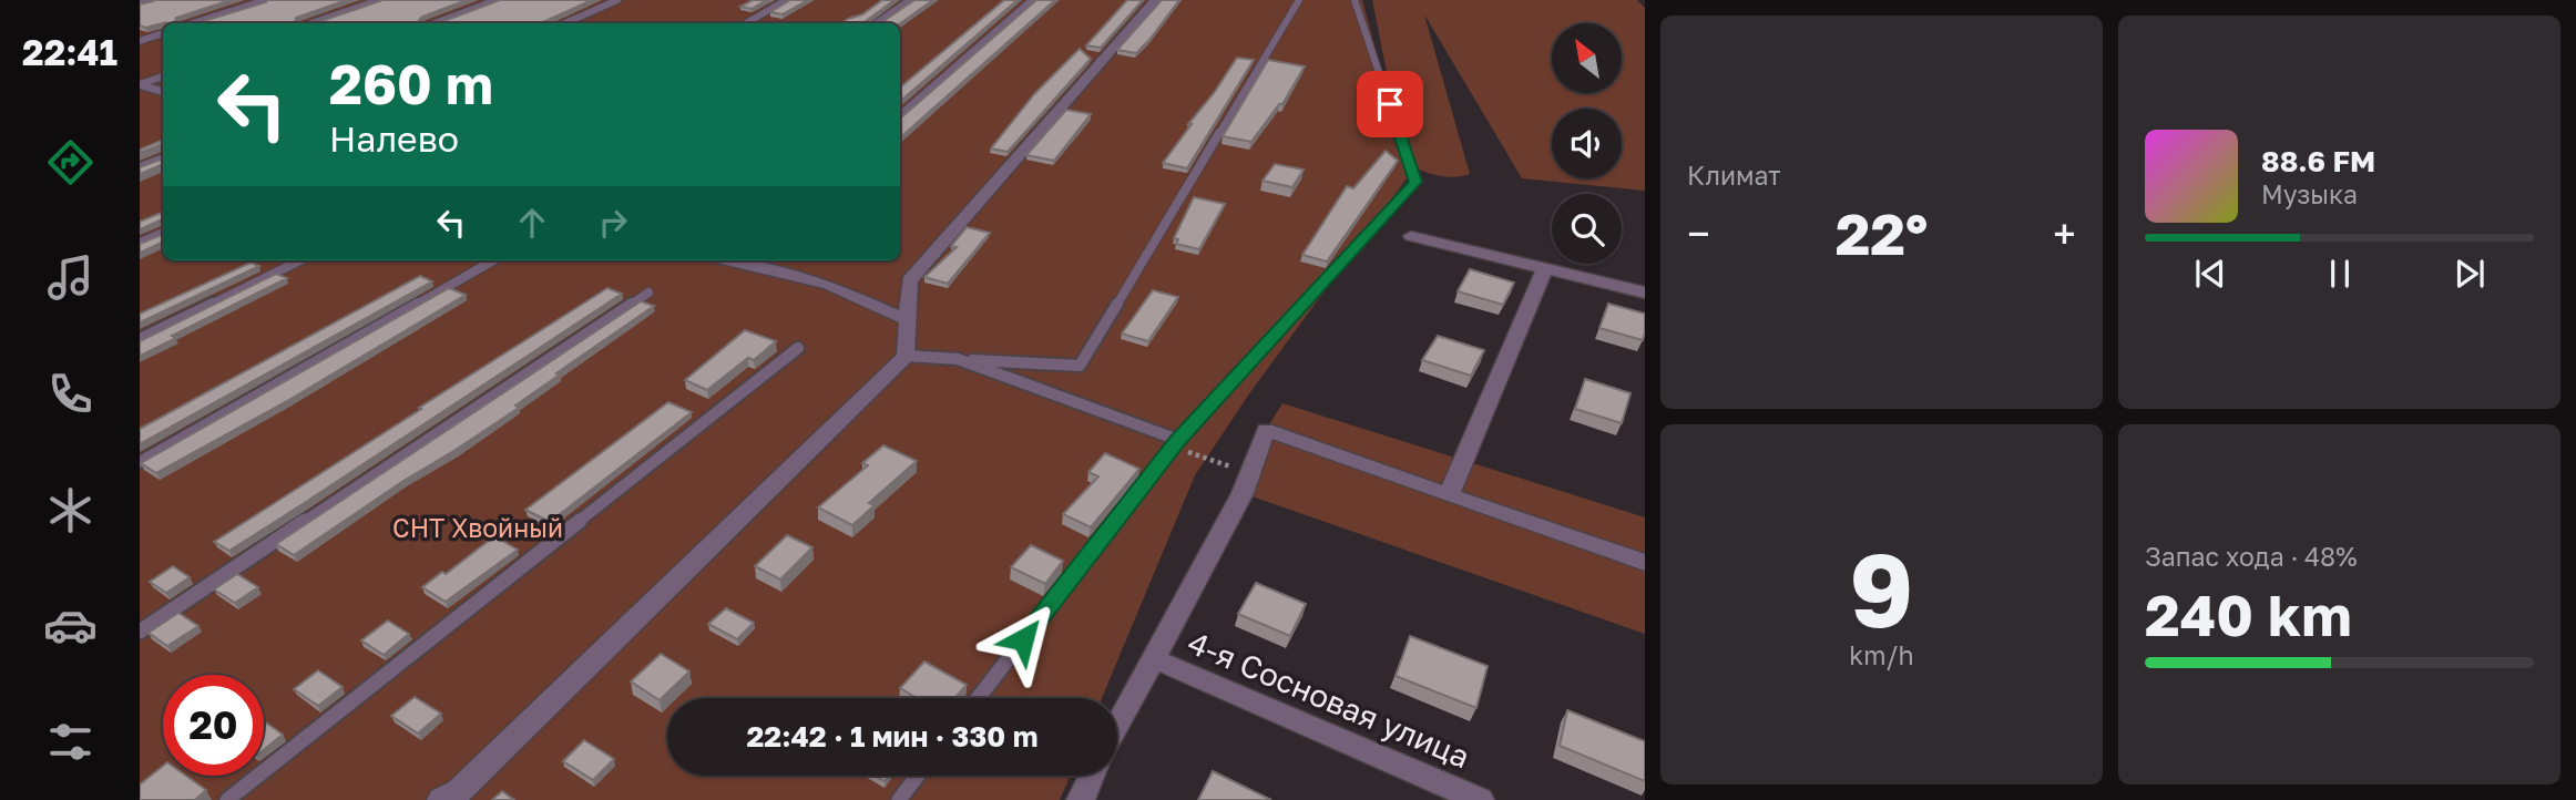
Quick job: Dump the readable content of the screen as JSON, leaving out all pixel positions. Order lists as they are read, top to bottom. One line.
{"streets":{"street":["4-я Сосновая улица"]},"parks":["СНТ Хвойный"],"north":"top left","page":{"tabs":"22:41","tile":["Климат",["9","km/h"],["Запас хода · 48%","240 km"]],"turn":["260 m","Налево"],"song":["88.6 FM","Музыка"],"heat":["−","22°","+"],"limit":"20","trip":"22:42 · 1 мин · 330 m"}}
